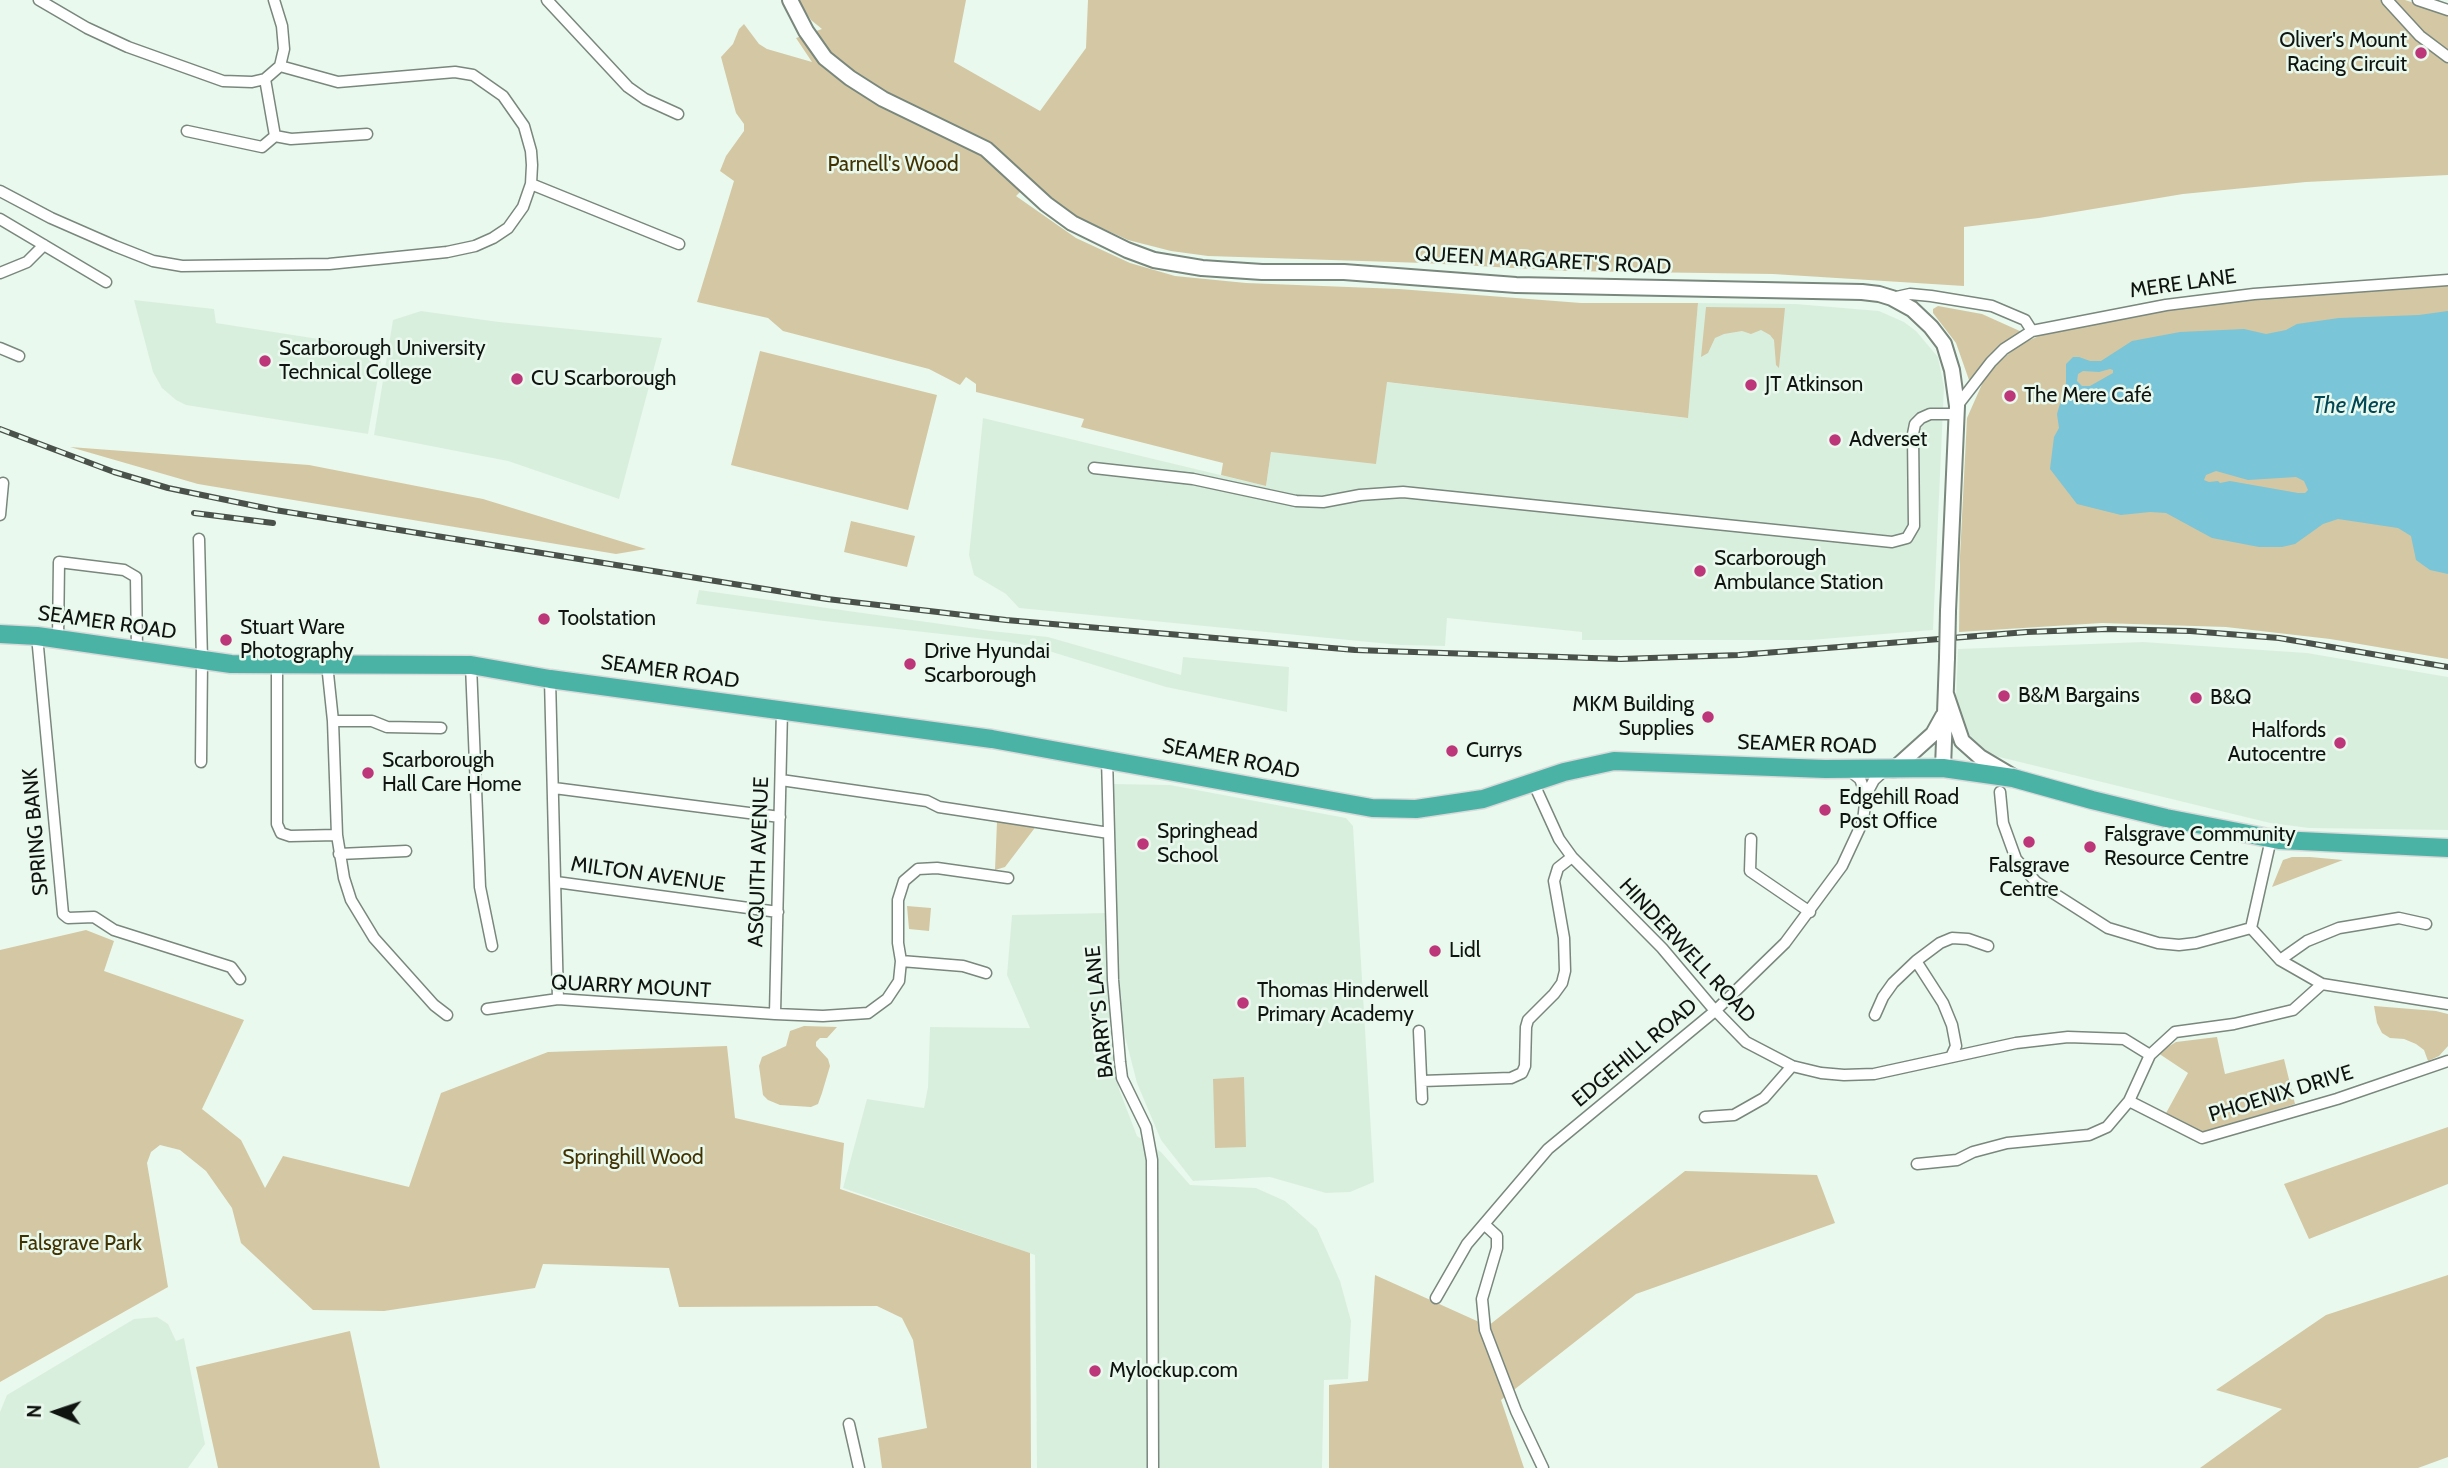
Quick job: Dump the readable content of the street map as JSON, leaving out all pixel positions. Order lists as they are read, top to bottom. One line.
{"streets":{"highway":["SEAMER ROAD"],"main road":["QUEEN MARGARET'S ROAD"],"street":["MERE LANE","SPRING BANK","ASQUITH AVENUE","MILTON AVENUE","HINDERWELL ROAD","QUARRY MOUNT","BARRY'S LANE","EDGEHILL ROAD","PHOENIX DRIVE"]},"crossings":[["QUEEN MARGARET'S ROAD","MERE LANE"],["QUEEN MARGARET'S ROAD","SEAMER ROAD"],["SEAMER ROAD","SPRING BANK"],["SEAMER ROAD","ASQUITH AVENUE"],["SEAMER ROAD","HINDERWELL ROAD"],["SEAMER ROAD","BARRY'S LANE"],["SEAMER ROAD","EDGEHILL ROAD"],["ASQUITH AVENUE","MILTON AVENUE"],["ASQUITH AVENUE","QUARRY MOUNT"],["HINDERWELL ROAD","EDGEHILL ROAD"]],"water":["The Mere"],"parks":["Parnell's Wood","Springhill Wood","Falsgrave Park"],"places":["Oliver's Mount Racing Circuit","Scarborough University Technical College","CU Scarborough","JT Atkinson","The Mere Café","Adverset","Scarborough Ambulance Station","Toolstation","Stuart Ware Photography","Drive Hyundai Scarborough","B&M Bargains","B&Q","MKM Building Supplies","Halfords Autocentre","Currys","Scarborough Hall Care Home","Edgehill Road Post Office","Falsgrave Centre","Springhead School","Falsgrave Community Resource Centre","Lidl","Thomas Hinderwell Primary Academy","Mylockup.com"],"north":"left"}
